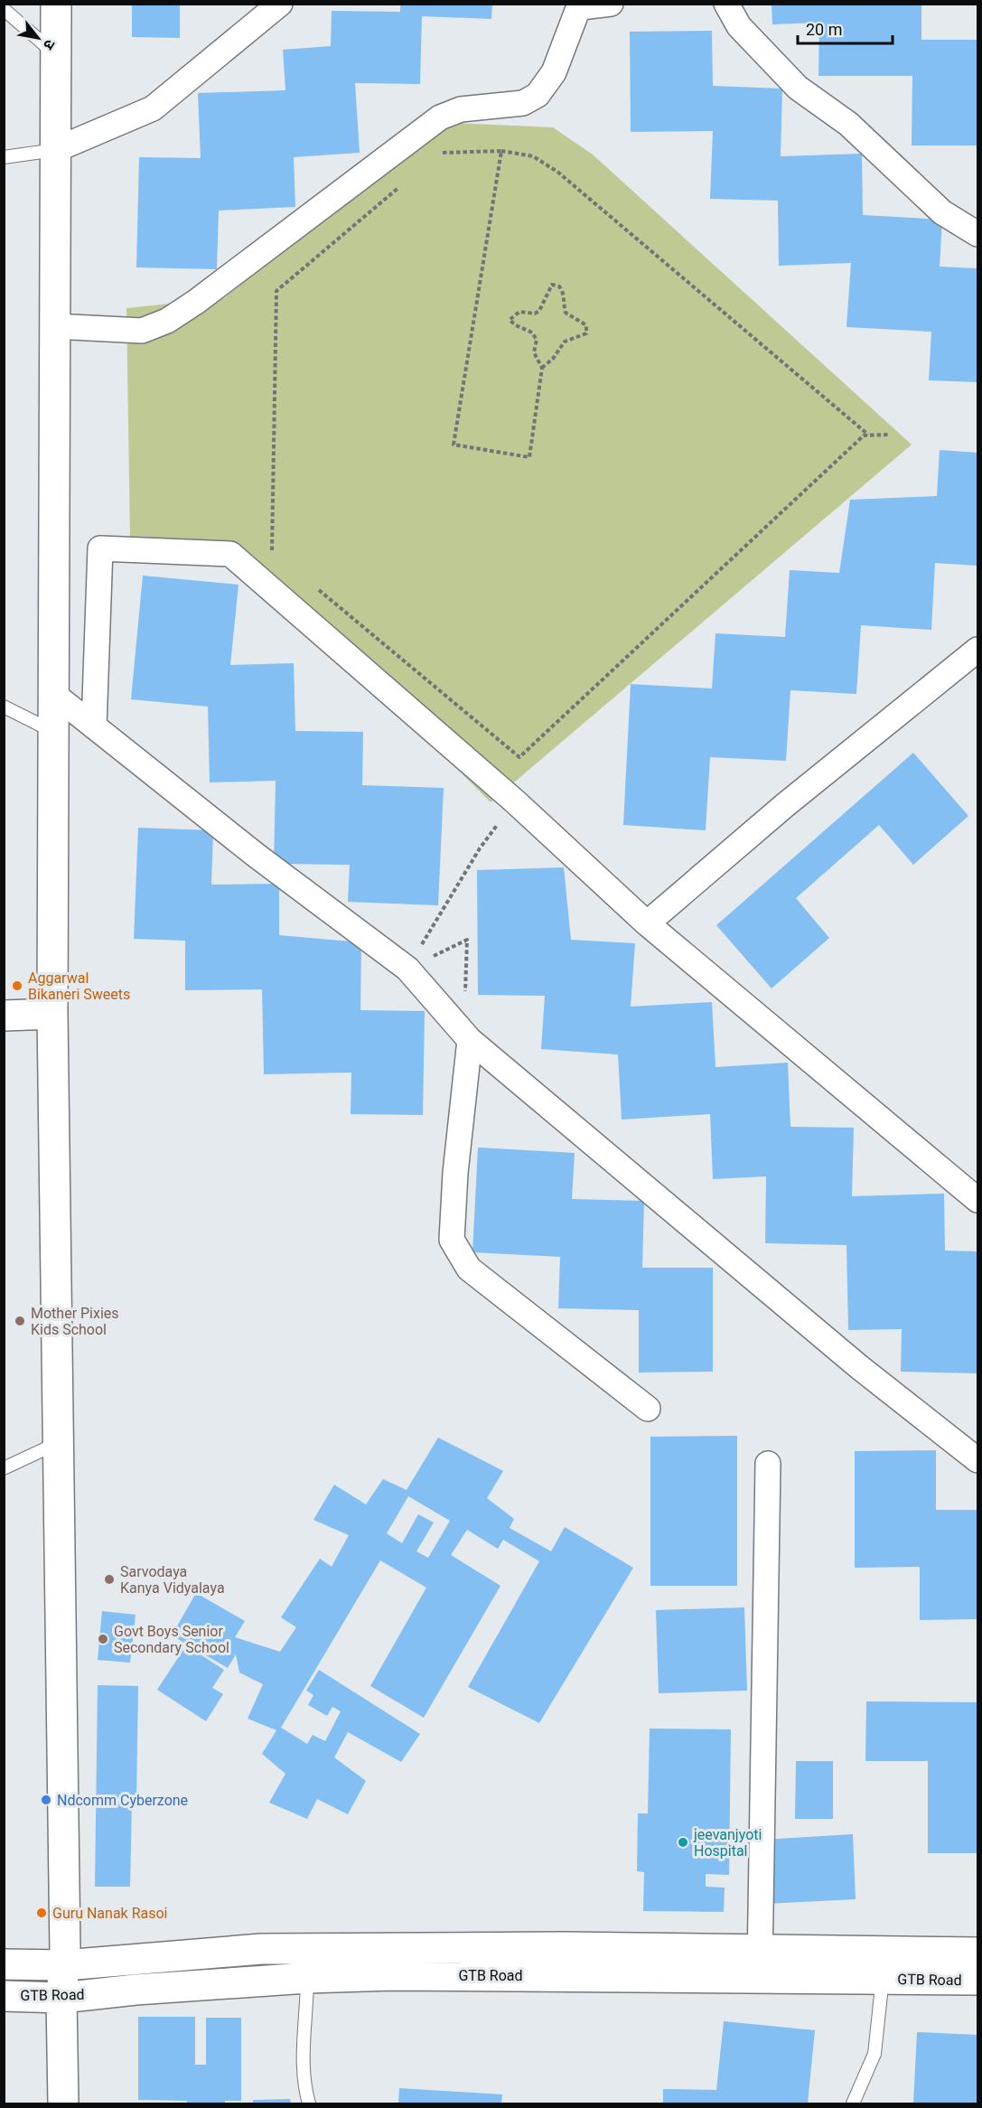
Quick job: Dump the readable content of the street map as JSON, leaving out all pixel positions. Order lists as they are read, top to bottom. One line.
{"streets":{"street":["GTB Road"]},"places":["Aggarwal Bikaneri Sweets","Mother Pixies Kids School","Sarvodaya Kanya Vidyalaya","Govt Boys Senior Secondary School","Ndcomm Cyberzone","jeevanjyoti Hospital","Guru Nanak Rasoi"],"scale_bar":"20 m","north":"bottom right"}
